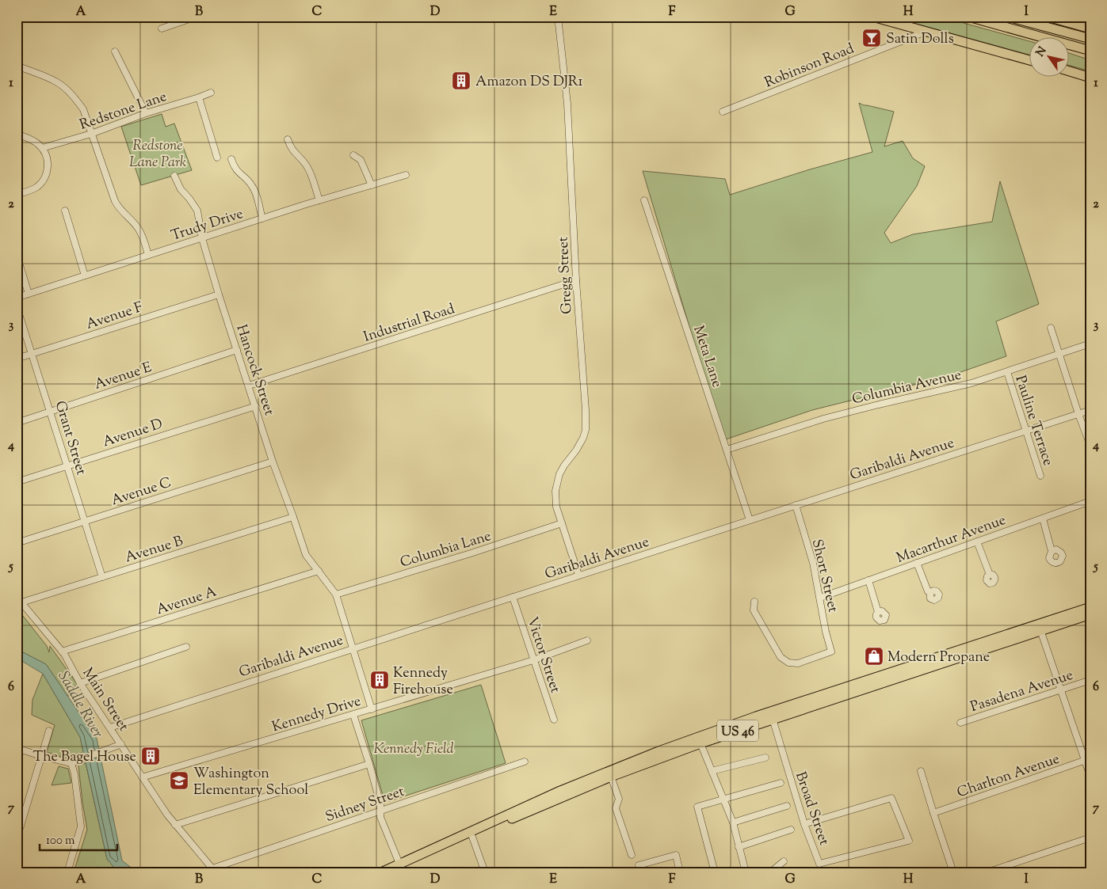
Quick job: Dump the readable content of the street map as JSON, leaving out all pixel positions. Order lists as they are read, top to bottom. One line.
{"streets":{"highway":["US 46"],"street":["Robinson Road","Redstone Lane","Trudy Drive","Gregg Street","Avenue F","Industrial Road","Meta Lane","Hancock Street","Avenue E","Columbia Avenue","Pauline Terrace","Avenue D","Grant Street","Garibaldi Avenue","Avenue C","Macarthur Avenue","Avenue B","Columbia Lane","Short Street","Avenue A","Victor Street","Pasadena Avenue","Main Street","Kennedy Drive","Charlton Avenue","Sidney Street","Broad Street"]},"crossings":[["Trudy Drive","Hancock Street"],["Gregg Street","Industrial Road"],["Gregg Street","Garibaldi Avenue"],["Gregg Street","Columbia Lane"],["Avenue F","Hancock Street"],["Avenue F","Grant Street"],["Industrial Road","Hancock Street"],["Meta Lane","Columbia Avenue"],["Meta Lane","Garibaldi Avenue"],["Hancock Street","Avenue E"],["Hancock Street","Avenue D"],["Hancock Street","Garibaldi Avenue"],["Hancock Street","Avenue C"],["Hancock Street","Avenue B"],["Hancock Street","Columbia Lane"],["Hancock Street","Avenue A"],["Hancock Street","Kennedy Drive"],["Avenue E","Grant Street"],["Columbia Avenue","Pauline Terrace"],["Pauline Terrace","Garibaldi Avenue"],["Avenue D","Grant Street"],["Grant Street","Avenue C"],["Grant Street","Avenue B"],["Garibaldi Avenue","Short Street"],["Garibaldi Avenue","Victor Street"],["Garibaldi Avenue","Main Street"],["Macarthur Avenue","Short Street"],["Avenue B","Main Street"],["Avenue A","Main Street"],["Victor Street","Kennedy Drive"],["Main Street","Kennedy Drive"],["Main Street","Sidney Street"],["US 46","Broad Street"]],"water":["Saddle River"],"parks":["Redstone Lane Park","Kennedy Field"],"places":{"bar":["Satin Dolls"],"building":["Amazon DS DJR1","Kennedy Firehouse","The Bagel House"],"shop":["Modern Propane"],"school or university":["Washington Elementary School"]},"scale_bar":"100 m","north":"top left","grid":{"columns":["A","B","C","D","E","F","G","H","I"],"rows":["1","2","3","4","5","6","7"]}}
